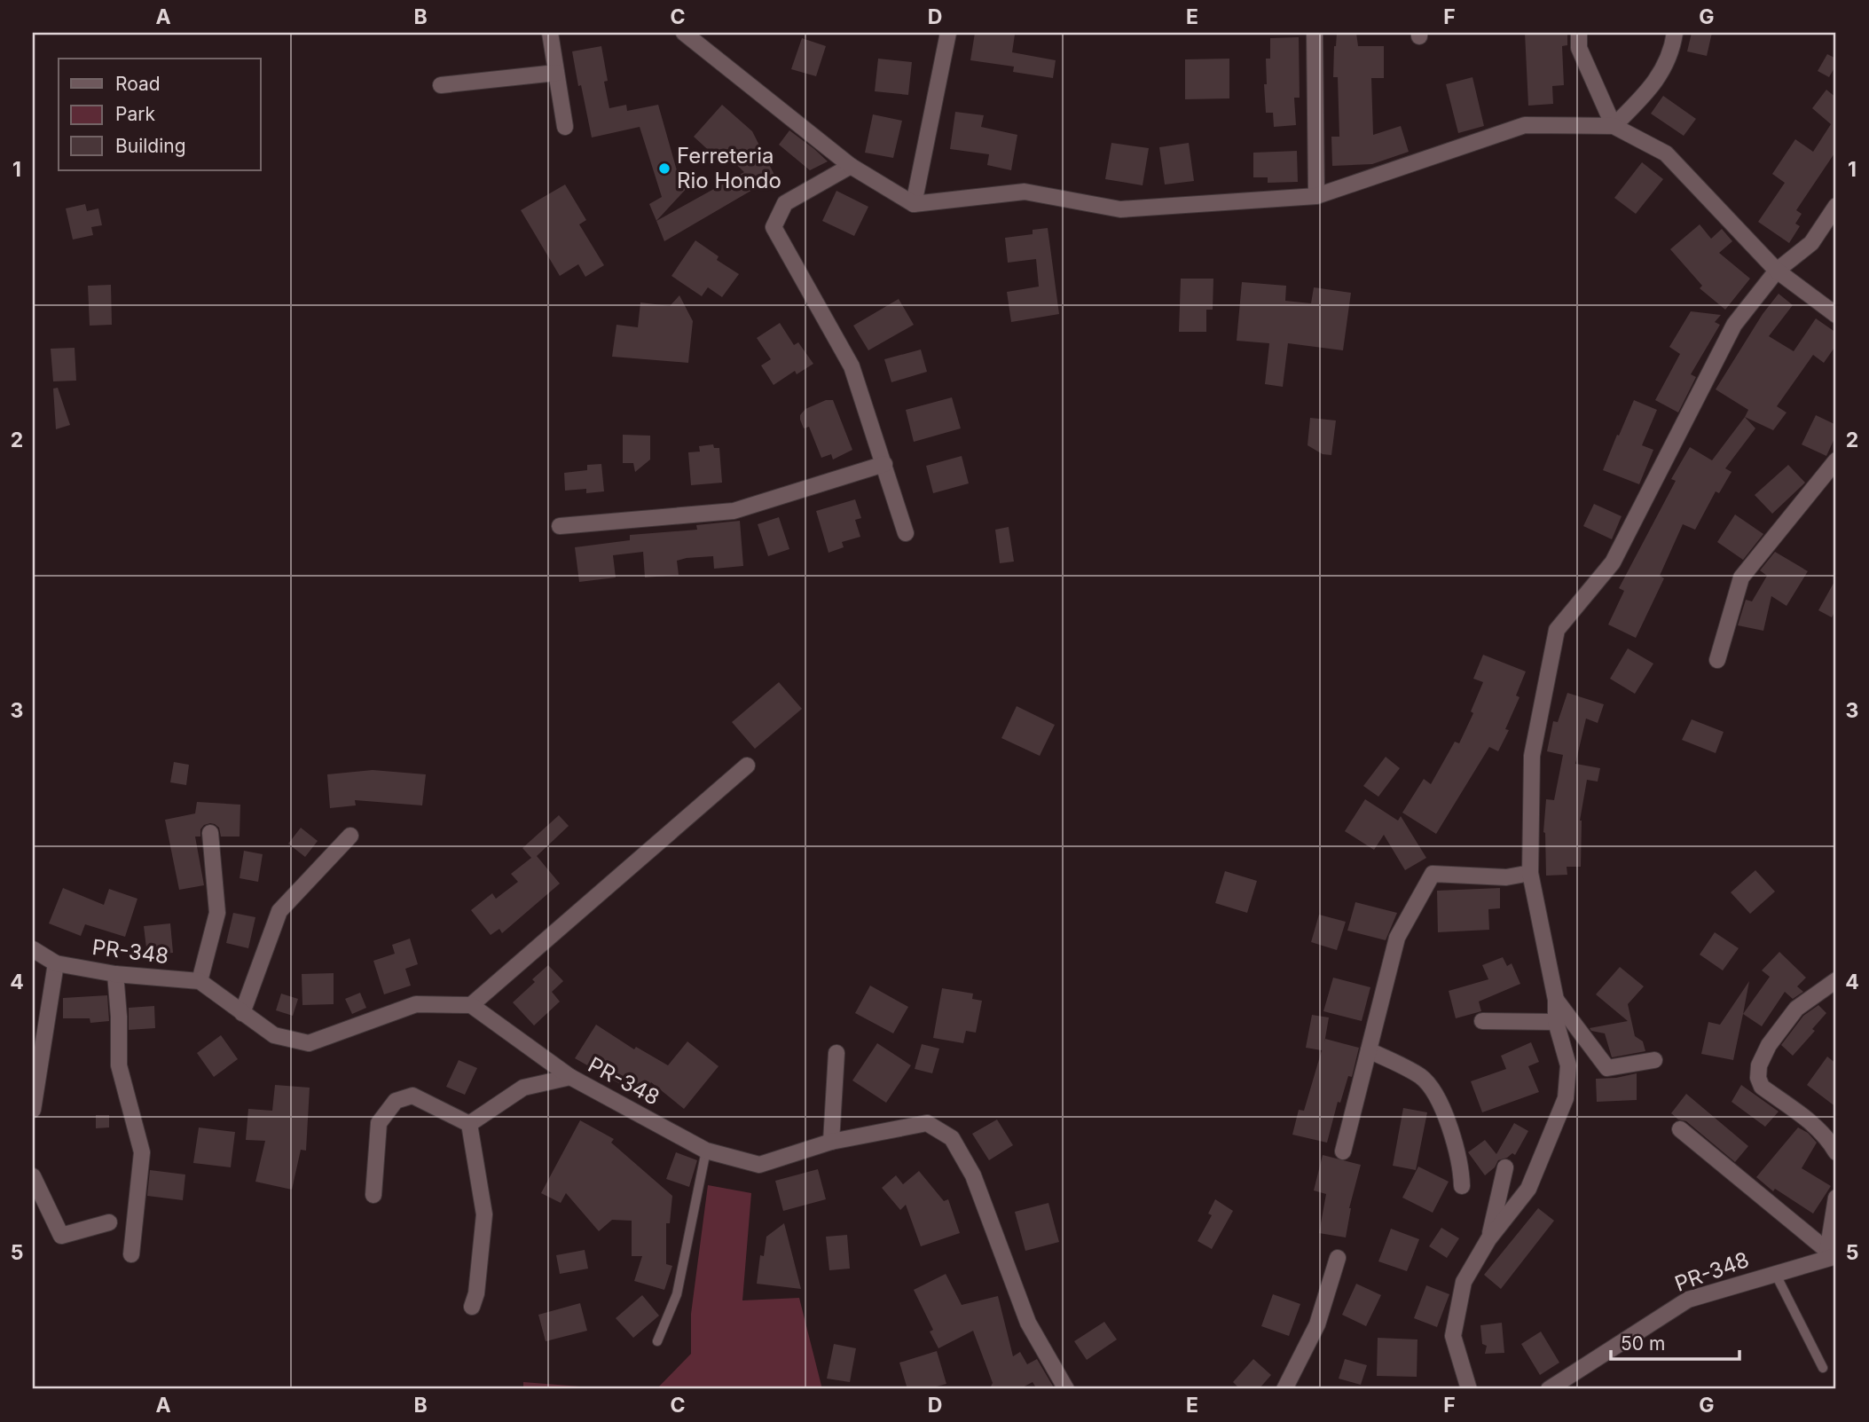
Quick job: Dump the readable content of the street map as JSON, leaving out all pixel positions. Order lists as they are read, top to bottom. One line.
{"streets":{"street":["PR-348"]},"places":["Ferreteria Rio Hondo"],"legend":["Road","Park","Building"],"scale_bar":"50 m","grid":{"columns":["A","B","C","D","E","F","G"],"rows":["1","2","3","4","5"]}}
